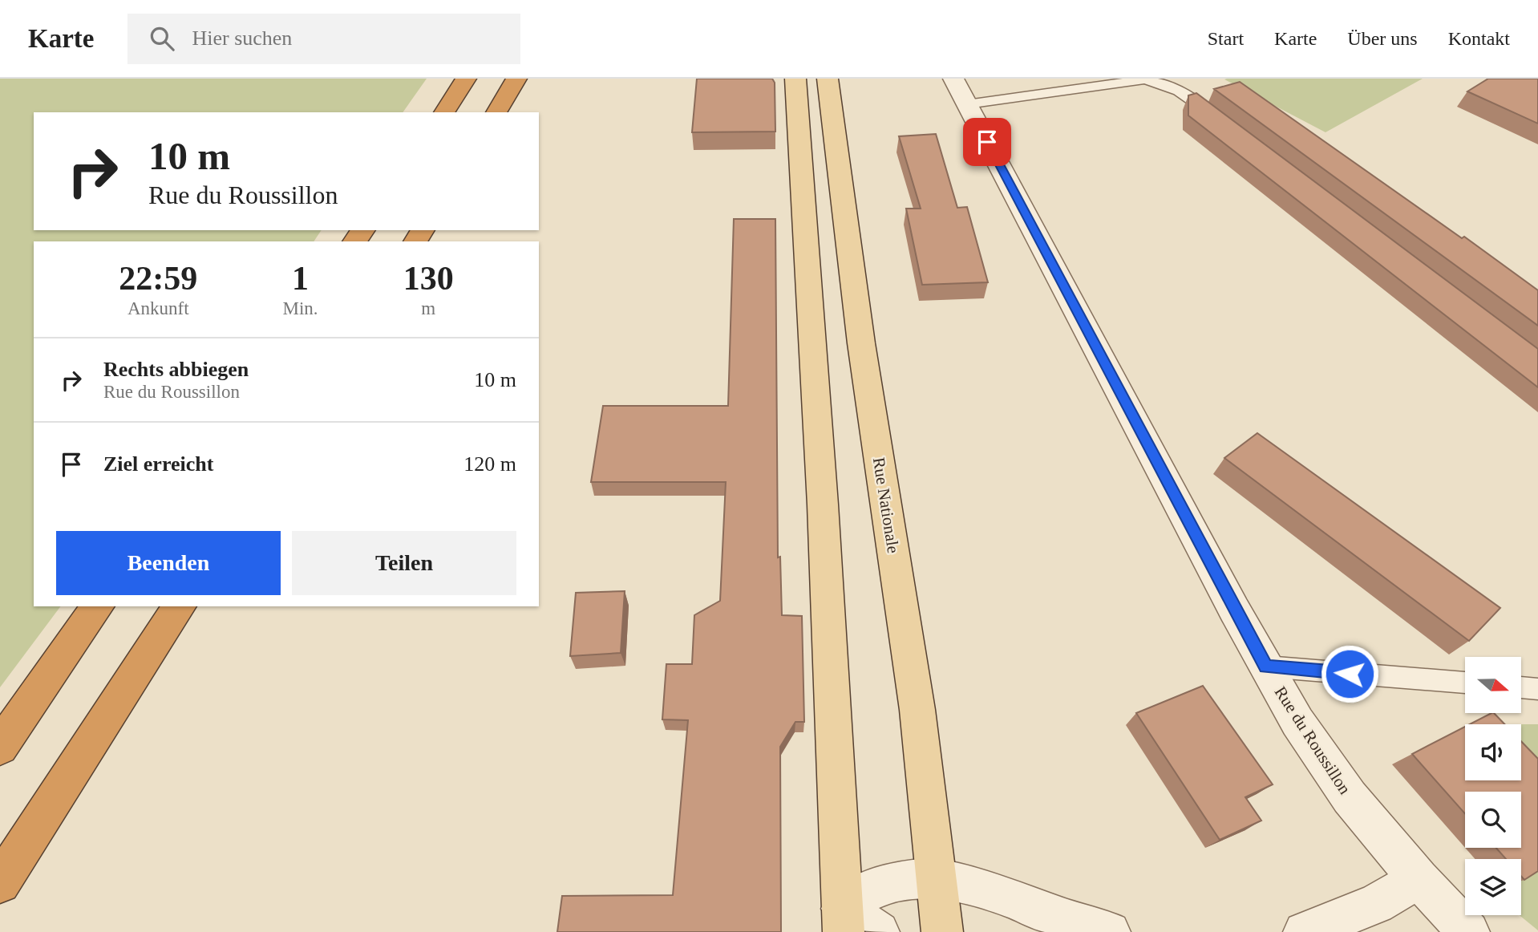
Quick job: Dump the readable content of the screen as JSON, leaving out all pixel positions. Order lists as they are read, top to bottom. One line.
{"streets":{"main road":["Rue Nationale"],"street":["Rue du Roussillon"]},"north":"right","page":{"header":"Karte","search":"Hier suchen","nav":["Start","Karte","Über uns","Kontakt"],"turn":["10 m","Rue du Roussillon"],"eta":["22:59","Ankunft","1","Min.","130","m"],"list":[{"name":"Rechts abbiegen","note":"Rue du Roussillon","value":"10 m"},{"name":"Ziel erreicht","value":"120 m"}],"buttons":["Beenden","Teilen"]}}
